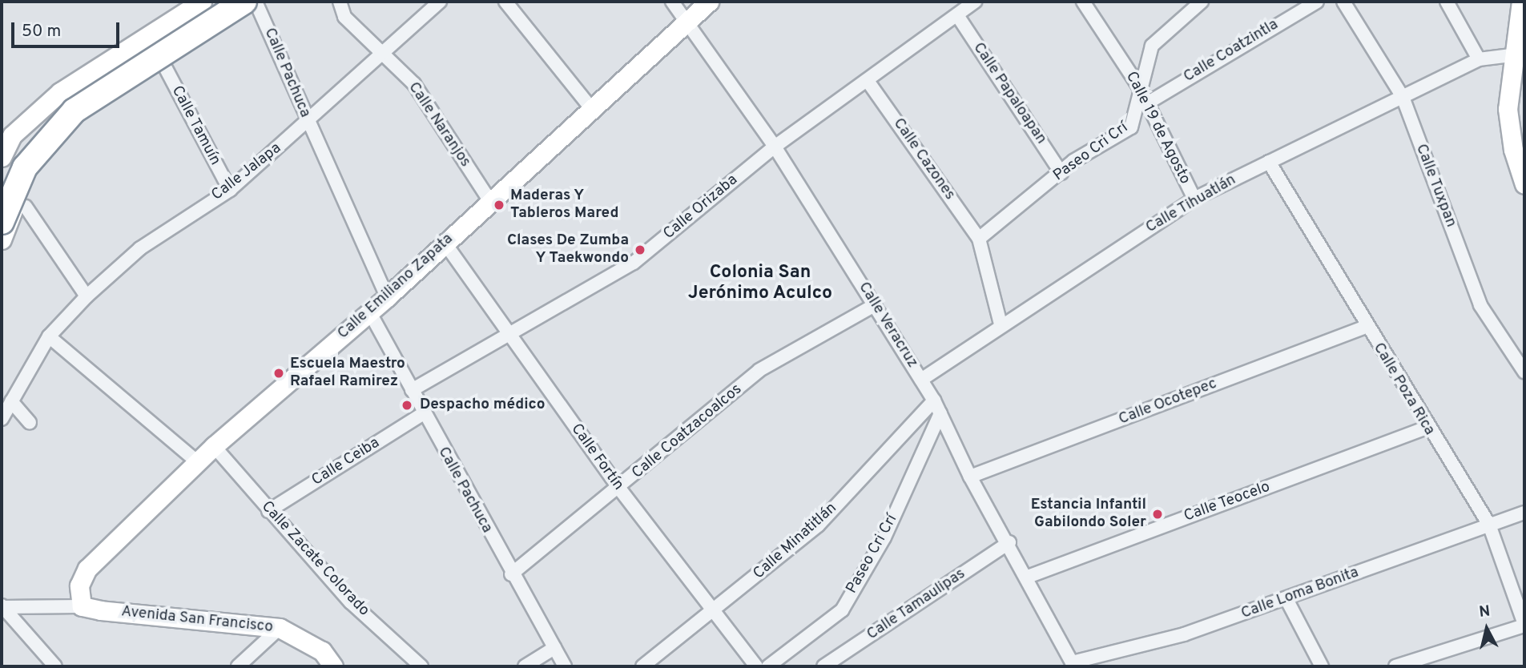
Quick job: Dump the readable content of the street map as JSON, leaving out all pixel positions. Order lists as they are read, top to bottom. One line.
{"streets":{"street":["Calle Coatzintla","Calle Pachuca","Calle Papaloapan","Calle Naranjos","Calle Tamuín","Calle 19 de Agosto","Paseo Cri Crí","Calle Cazones","Calle Jalapa","Calle Tuxpan","Calle Tihuatlán","Calle Orizaba","Calle Emiliano Zapata","Calle Veracruz","Calle Poza Rica","Calle Ocotepec","Calle Coatzacoalcos","Calle Fortín","Calle Ceiba","Calle Teocelo","Calle Minatitlán","Calle Zacate Colorado","Calle Loma Bonita","Calle Tamaulipas","Avenida San Francisco"]},"crossings":[["Calle Coatzintla","Calle 19 de Agosto"],["Calle Pachuca","Calle Jalapa"],["Calle Pachuca","Calle Orizaba"],["Calle Pachuca","Calle Emiliano Zapata"],["Calle Pachuca","Calle Coatzacoalcos"],["Calle Pachuca","Calle Ceiba"],["Calle Papaloapan","Paseo Cri Crí"],["Calle Papaloapan","Calle Orizaba"],["Calle Naranjos","Calle Jalapa"],["Calle Naranjos","Calle Emiliano Zapata"],["Calle Tamuín","Calle Jalapa"],["Calle 19 de Agosto","Paseo Cri Crí"],["Calle 19 de Agosto","Calle Tihuatlán"],["Paseo Cri Crí","Calle Cazones"],["Paseo Cri Crí","Calle Veracruz"],["Calle Cazones","Calle Orizaba"],["Calle Tuxpan","Calle Tihuatlán"],["Calle Tihuatlán","Calle Veracruz"],["Calle Tihuatlán","Calle Poza Rica"],["Calle Orizaba","Calle Veracruz"],["Calle Orizaba","Calle Fortín"],["Calle Emiliano Zapata","Calle Veracruz"],["Calle Emiliano Zapata","Calle Fortín"],["Calle Emiliano Zapata","Calle Zacate Colorado"],["Calle Emiliano Zapata","Avenida San Francisco"],["Calle Veracruz","Calle Ocotepec"],["Calle Veracruz","Calle Coatzacoalcos"],["Calle Veracruz","Calle Teocelo"],["Calle Veracruz","Calle Minatitlán"],["Calle Veracruz","Calle Loma Bonita"],["Calle Veracruz","Calle Tamaulipas"],["Calle Poza Rica","Calle Ocotepec"],["Calle Poza Rica","Calle Teocelo"],["Calle Poza Rica","Calle Loma Bonita"],["Calle Coatzacoalcos","Calle Fortín"],["Calle Fortín","Calle Minatitlán"],["Calle Ceiba","Calle Zacate Colorado"]],"districts":["Colonia San Jerónimo Aculco"],"places":["Maderas Y Tableros Mared","Clases De Zumba Y Taekwondo","Escuela Maestro Rafael Ramirez","Despacho médico","Estancia Infantil Gabilondo Soler"],"scale_bar":"50 m","north":"top"}
